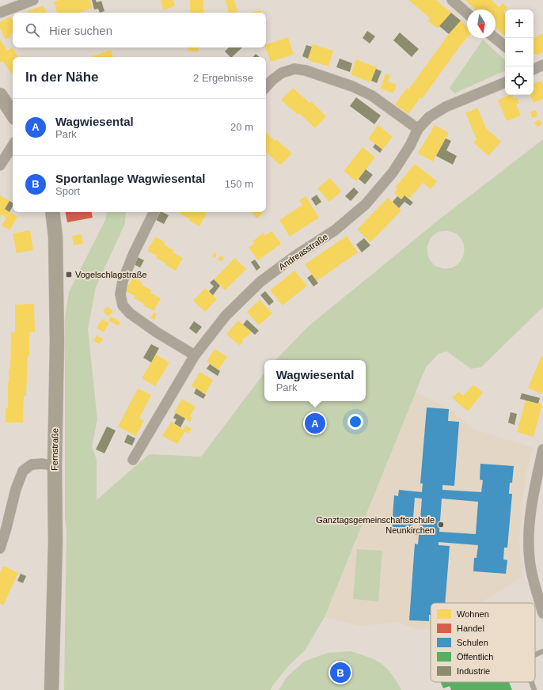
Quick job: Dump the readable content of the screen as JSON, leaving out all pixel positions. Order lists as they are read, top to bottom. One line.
{"streets":{"main road":["Fernstraße"],"street":["Andreasstraße"]},"places":{"transit":["Vogelschlagstraße"],"other":["Ganztagsgemeinschaftsschule Neunkirchen"]},"legend":["Wohnen","Handel","Schulen","Öffentlich","Industrie"],"north":"bottom","page":{"map_buttons":["+","−"],"search":"Hier suchen","heading":["In der Nähe","2 Ergebnisse"],"list":[{"mark":"A","name":"Wagwiesental","note":"Park","value":"20 m"},{"mark":"B","name":"Sportanlage Wagwiesental","note":"Sport","value":"150 m"}],"popup":["Wagwiesental","Park"],"pins":["A","B"]}}
